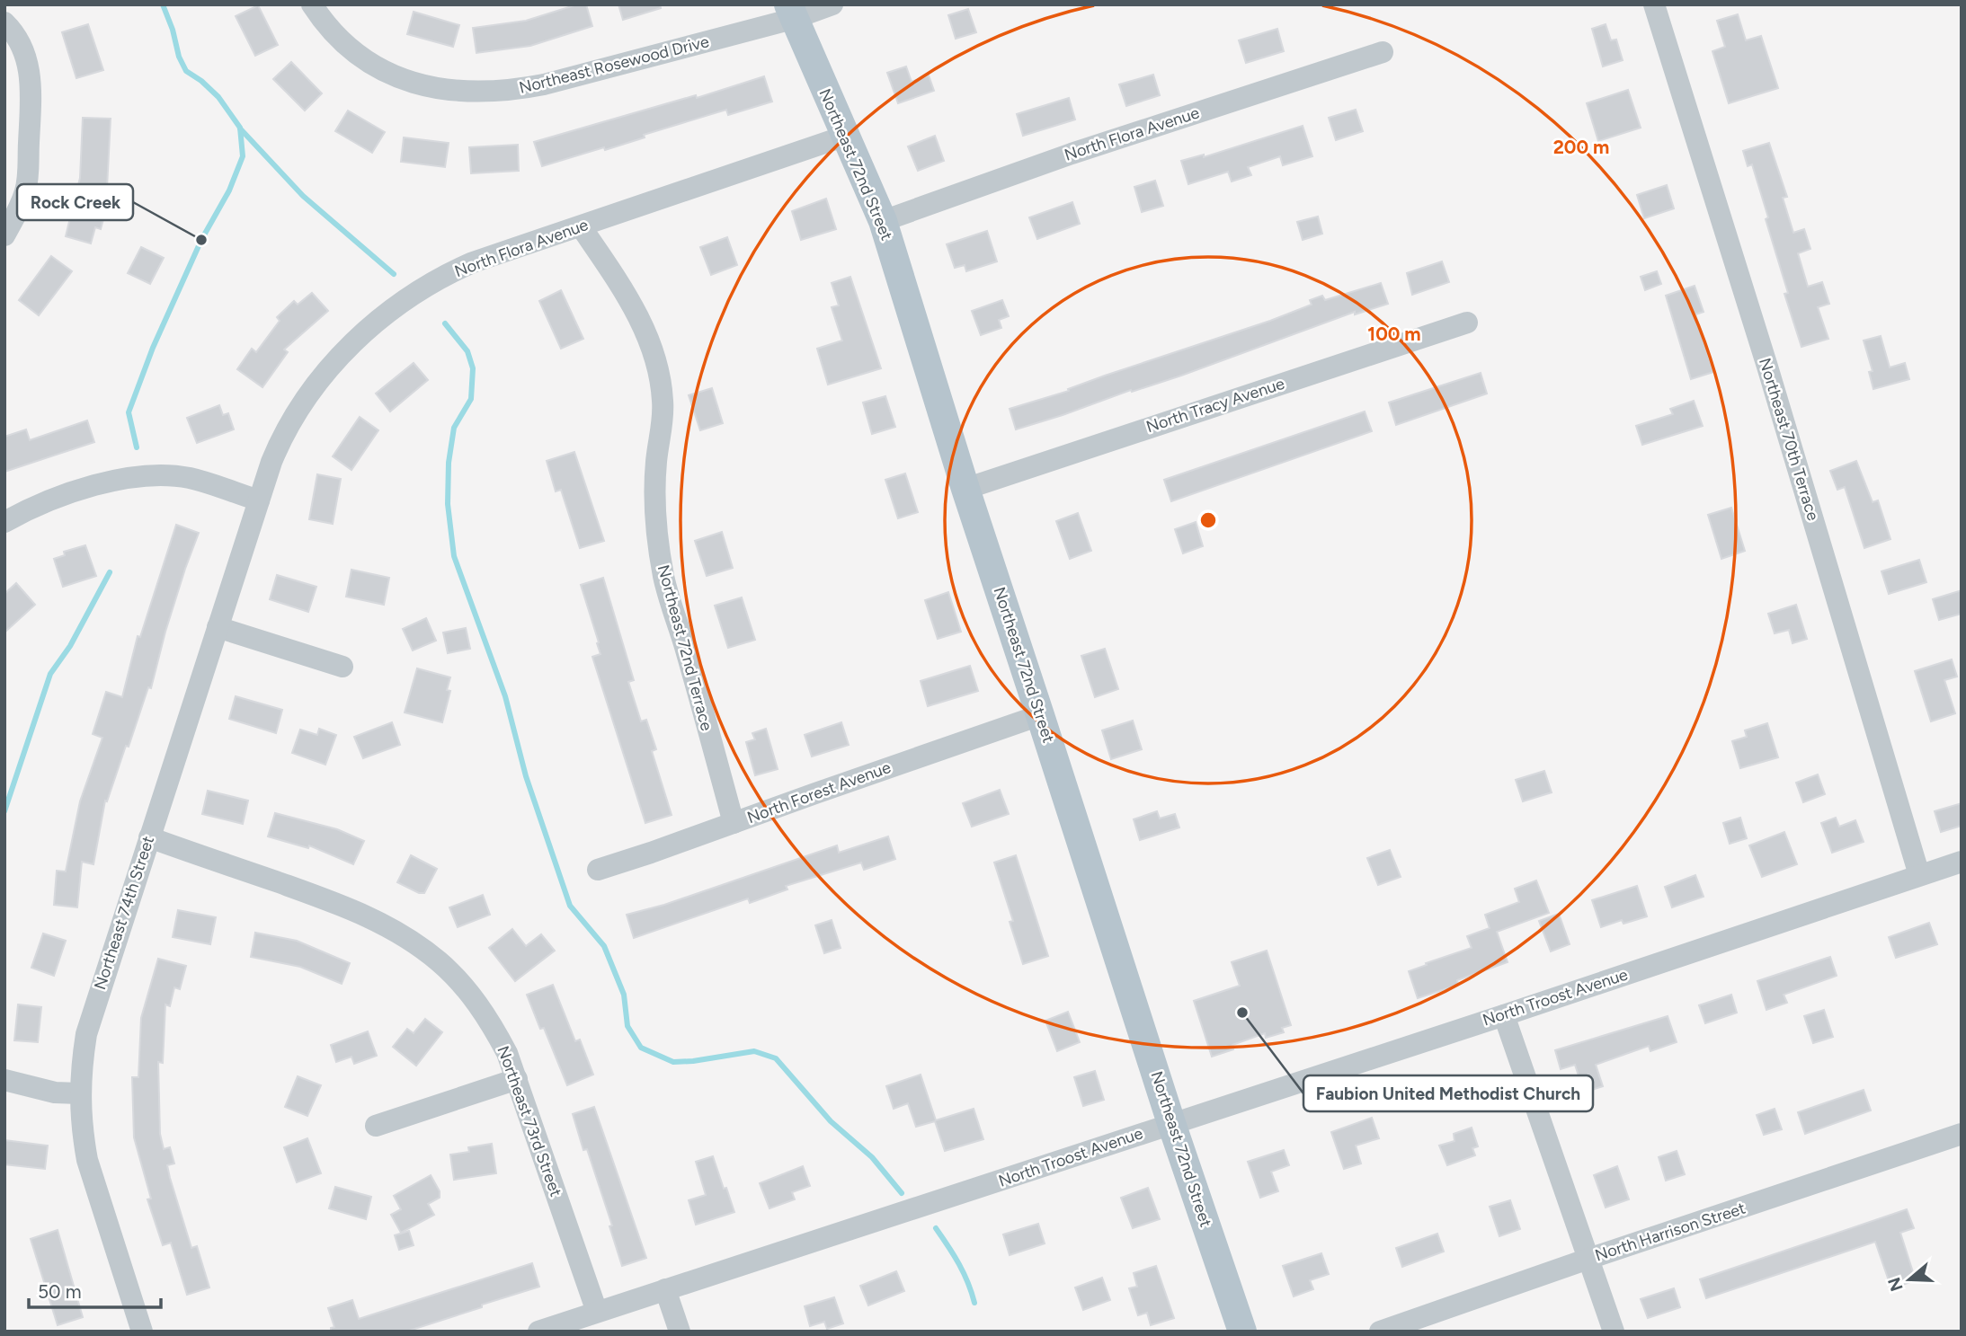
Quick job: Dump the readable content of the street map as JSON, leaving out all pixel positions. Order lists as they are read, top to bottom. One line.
{"streets":{"main road":["Northeast 72nd Street"],"street":["Northeast Rosewood Drive","North Flora Avenue","North Tracy Avenue","Northeast 70th Terrace","Northeast 72nd Terrace","North Forest Avenue","Northeast 74th Street","North Troost Avenue","Northeast 73rd Street","North Harrison Street"]},"crossings":[["Northeast Rosewood Drive","Northeast 72nd Street"],["North Flora Avenue","Northeast 72nd Street"],["North Flora Avenue","Northeast 72nd Terrace"],["North Flora Avenue","Northeast 74th Street"],["Northeast 72nd Street","North Tracy Avenue"],["Northeast 72nd Street","North Forest Avenue"],["Northeast 72nd Street","North Troost Avenue"],["Northeast 70th Terrace","North Troost Avenue"],["Northeast 72nd Terrace","North Forest Avenue"],["Northeast 74th Street","Northeast 73rd Street"],["North Troost Avenue","Northeast 73rd Street"]],"places":["Rock Creek","Faubion United Methodist Church"],"scale_bar":"50 m","north":"left","rings":["200 m","100 m"]}
